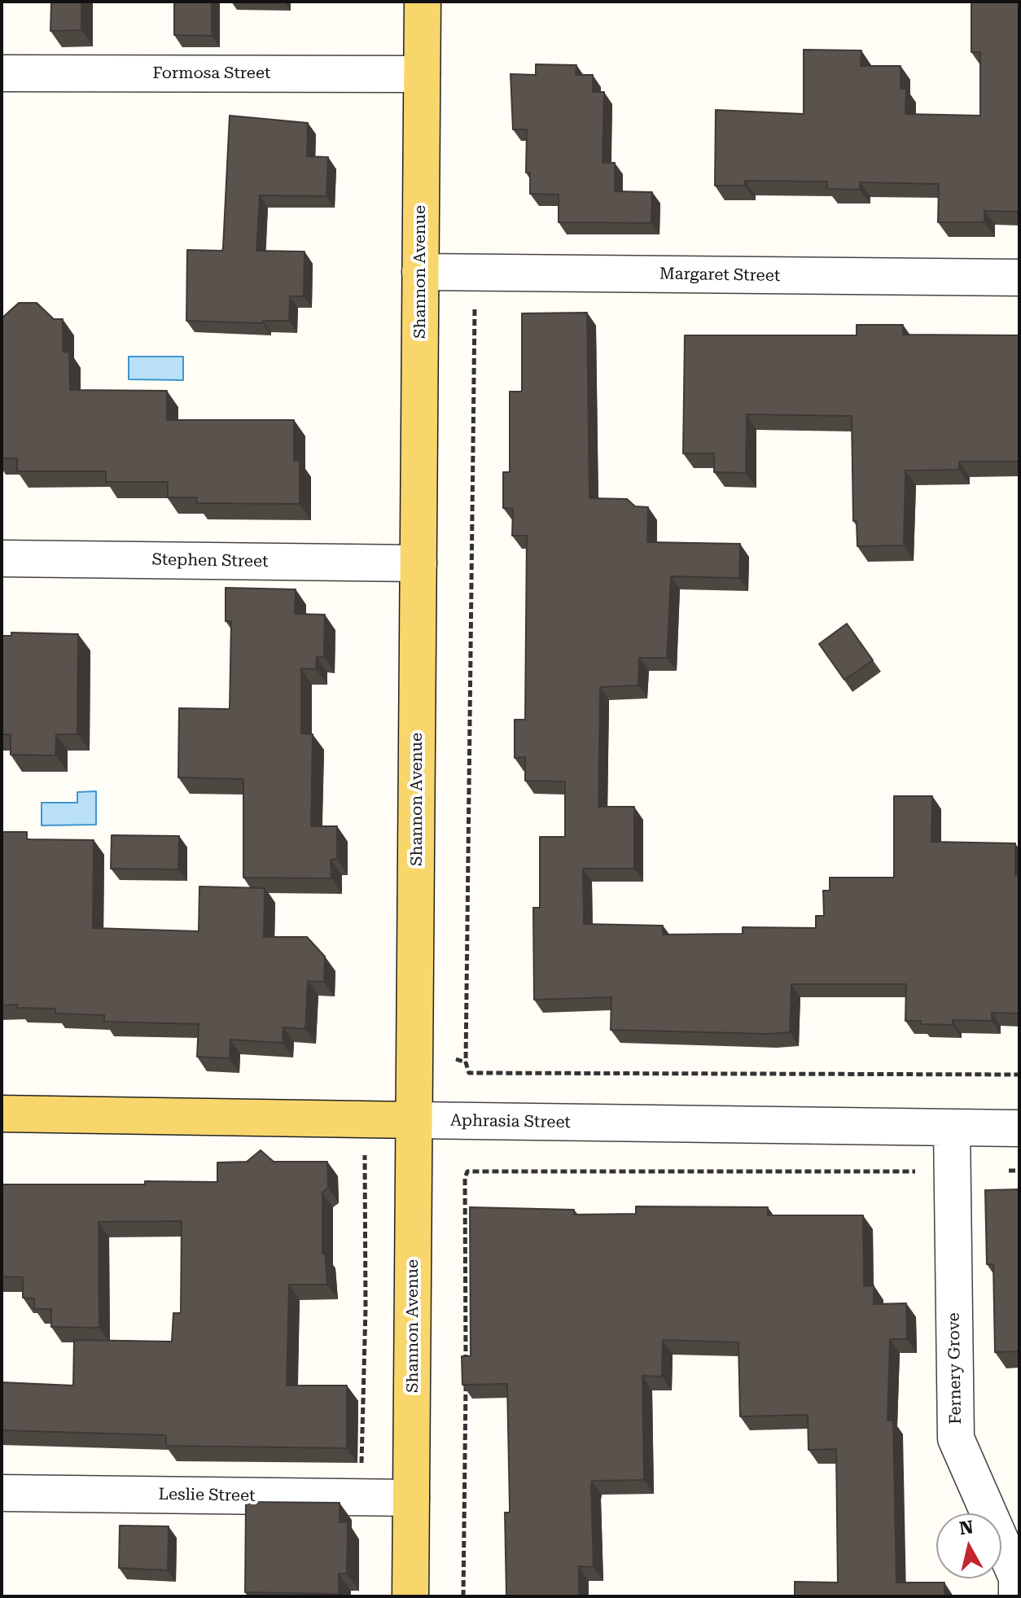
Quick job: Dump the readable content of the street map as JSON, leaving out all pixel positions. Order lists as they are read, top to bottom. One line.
{"streets":{"main road":["Shannon Avenue","Aphrasia Street"],"street":["Formosa Street","Margaret Street","Stephen Street","Fernery Grove","Leslie Street"]},"crossings":[["Formosa Street","Shannon Avenue"],["Shannon Avenue","Margaret Street"],["Shannon Avenue","Stephen Street"],["Shannon Avenue","Aphrasia Street"],["Shannon Avenue","Leslie Street"],["Aphrasia Street","Fernery Grove"]],"north":"top"}
